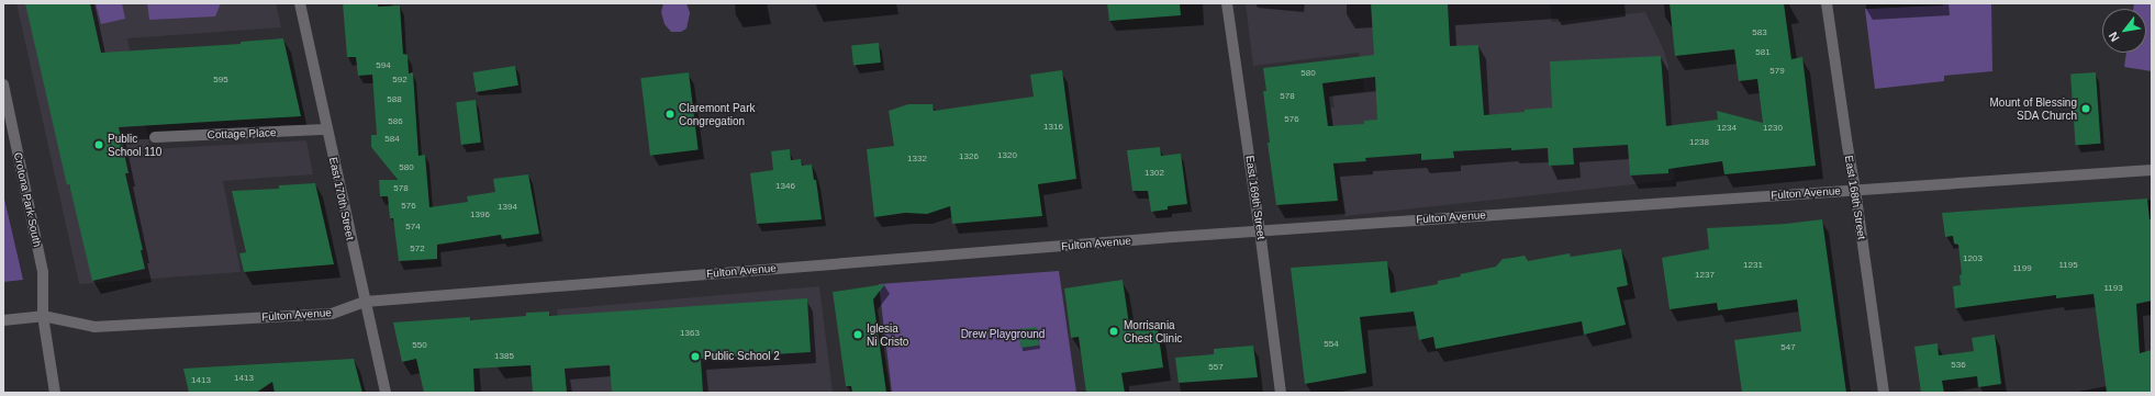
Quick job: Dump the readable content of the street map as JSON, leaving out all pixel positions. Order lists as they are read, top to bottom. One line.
{"streets":{"street":["Cottage Place","Fulton Avenue","East 169th Street","East 168th Street","East 170th Street","Crotona Park South"]},"crossings":[["Cottage Place","East 170th Street"],["Fulton Avenue","East 169th Street"],["Fulton Avenue","East 168th Street"],["Fulton Avenue","East 170th Street"],["Fulton Avenue","Crotona Park South"]],"parks":["Drew Playground"],"places":["Mount of Blessing SDA Church","Claremont Park Congregation","Public School 110","Morrisania Chest Clinic","Iglesia Ni Cristo","Public School 2"],"house_numbers":["583","581","594","579","580","595","592","578","588","576","586","1316","1234","1230","584","1238","1320","1326","1332","580","1302","1346","578","576","1394","1396","574","572","1203","1231","1195","1199","1237","1193","1363","554","550","547","1385","536","557","1413","1413"],"north":"bottom left"}
